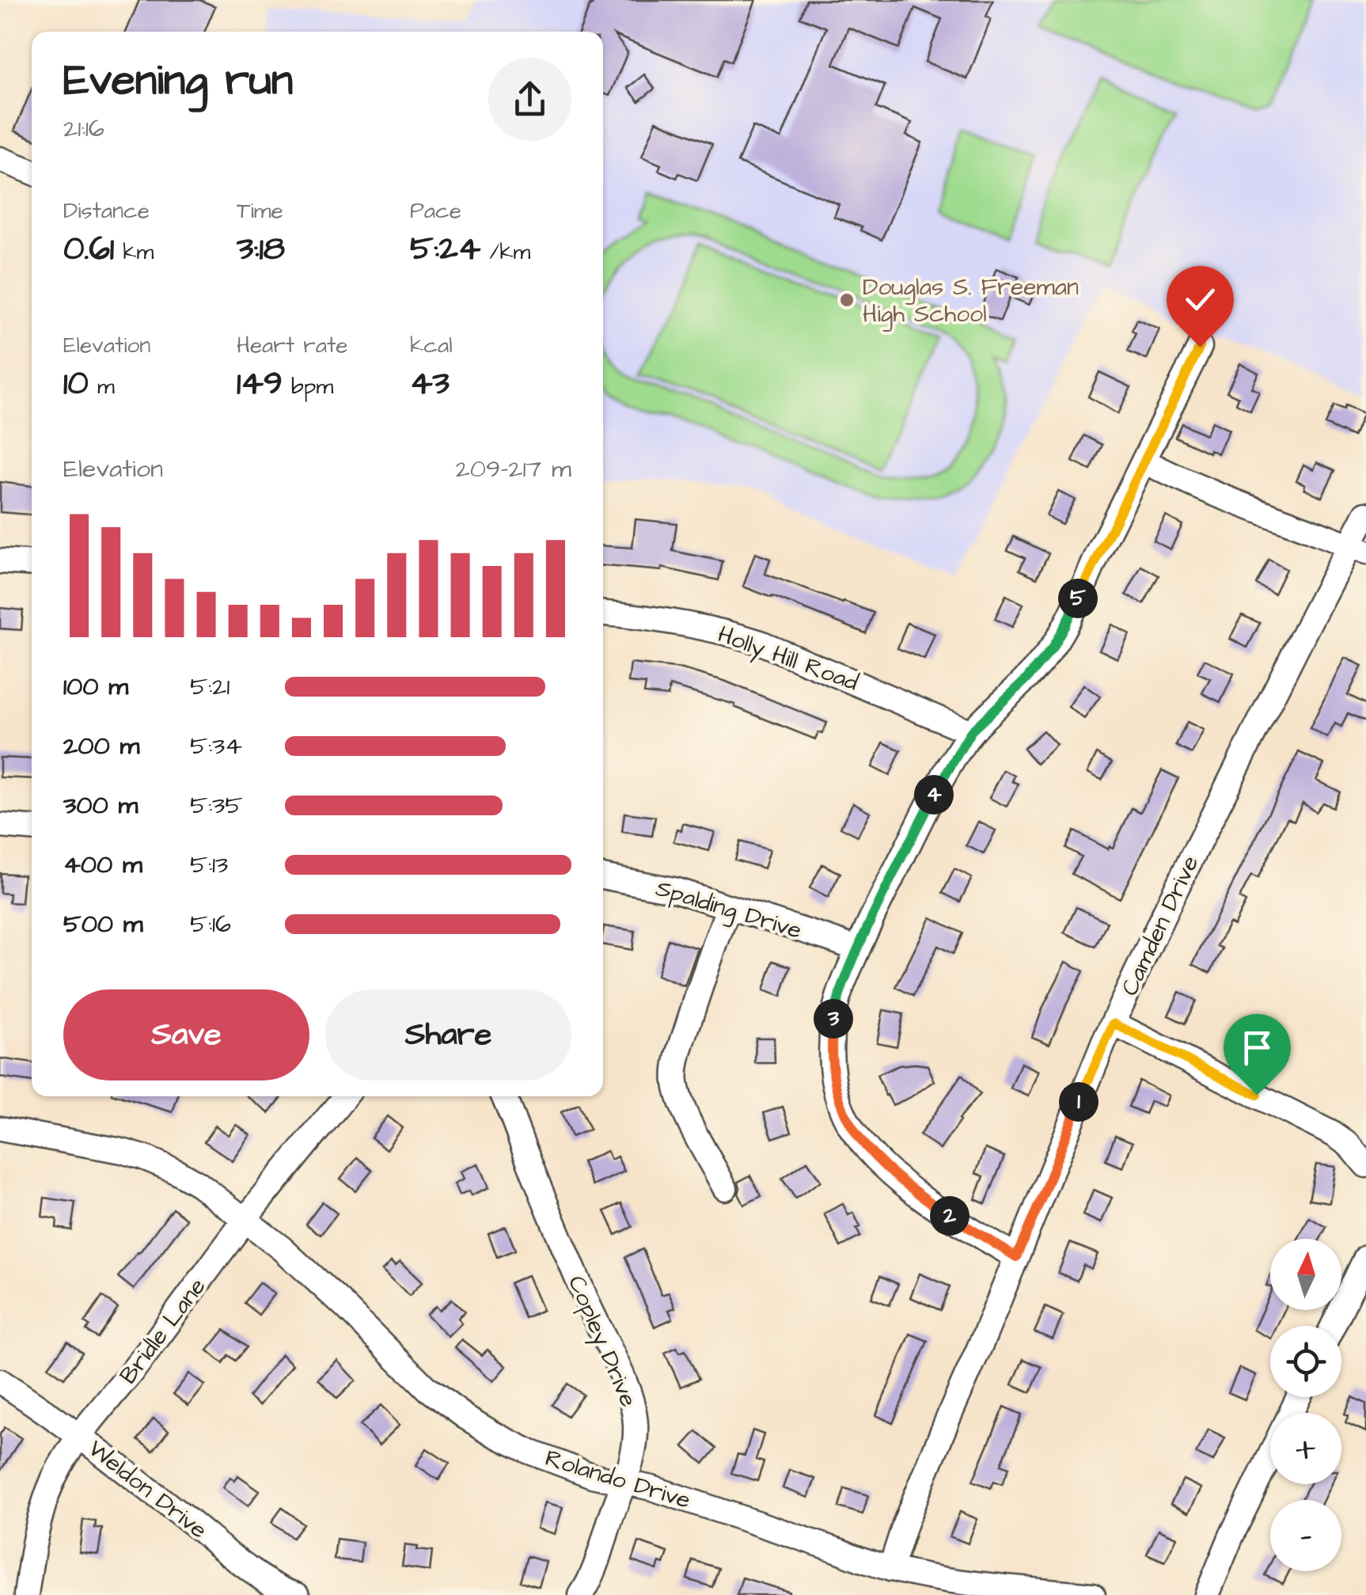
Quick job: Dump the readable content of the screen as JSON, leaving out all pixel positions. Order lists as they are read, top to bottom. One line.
{"streets":{"street":["Holly Hill Road","Spalding Drive","Camden Drive","Bridle Lane","Copley Drive","Rolando Drive","Weldon Drive"]},"crossings":[["Camden Drive","Rolando Drive"],["Bridle Lane","Rolando Drive"],["Bridle Lane","Weldon Drive"],["Copley Drive","Rolando Drive"]],"places":["Douglas S. Freeman High School"],"north":"top","page":{"heading":["Evening run","21:16"],"stats":[["Distance","0.61 km"],["Time","3:18"],["Pace","5:24 /km"],["Elevation","10 m"],["Heart rate","149 bpm"],["kcal","43"]],"chart":["Elevation","209–217 m"],"pins":["5","4","3","1","2"],"list":[{"name":"100 m","note":"5:21"},{"name":"200 m","note":"5:34"},{"name":"300 m","note":"5:35"},{"name":"400 m","note":"5:13"},{"name":"500 m","note":"5:16"}],"buttons":["Save","Share"],"map_buttons":["+","−"]}}
